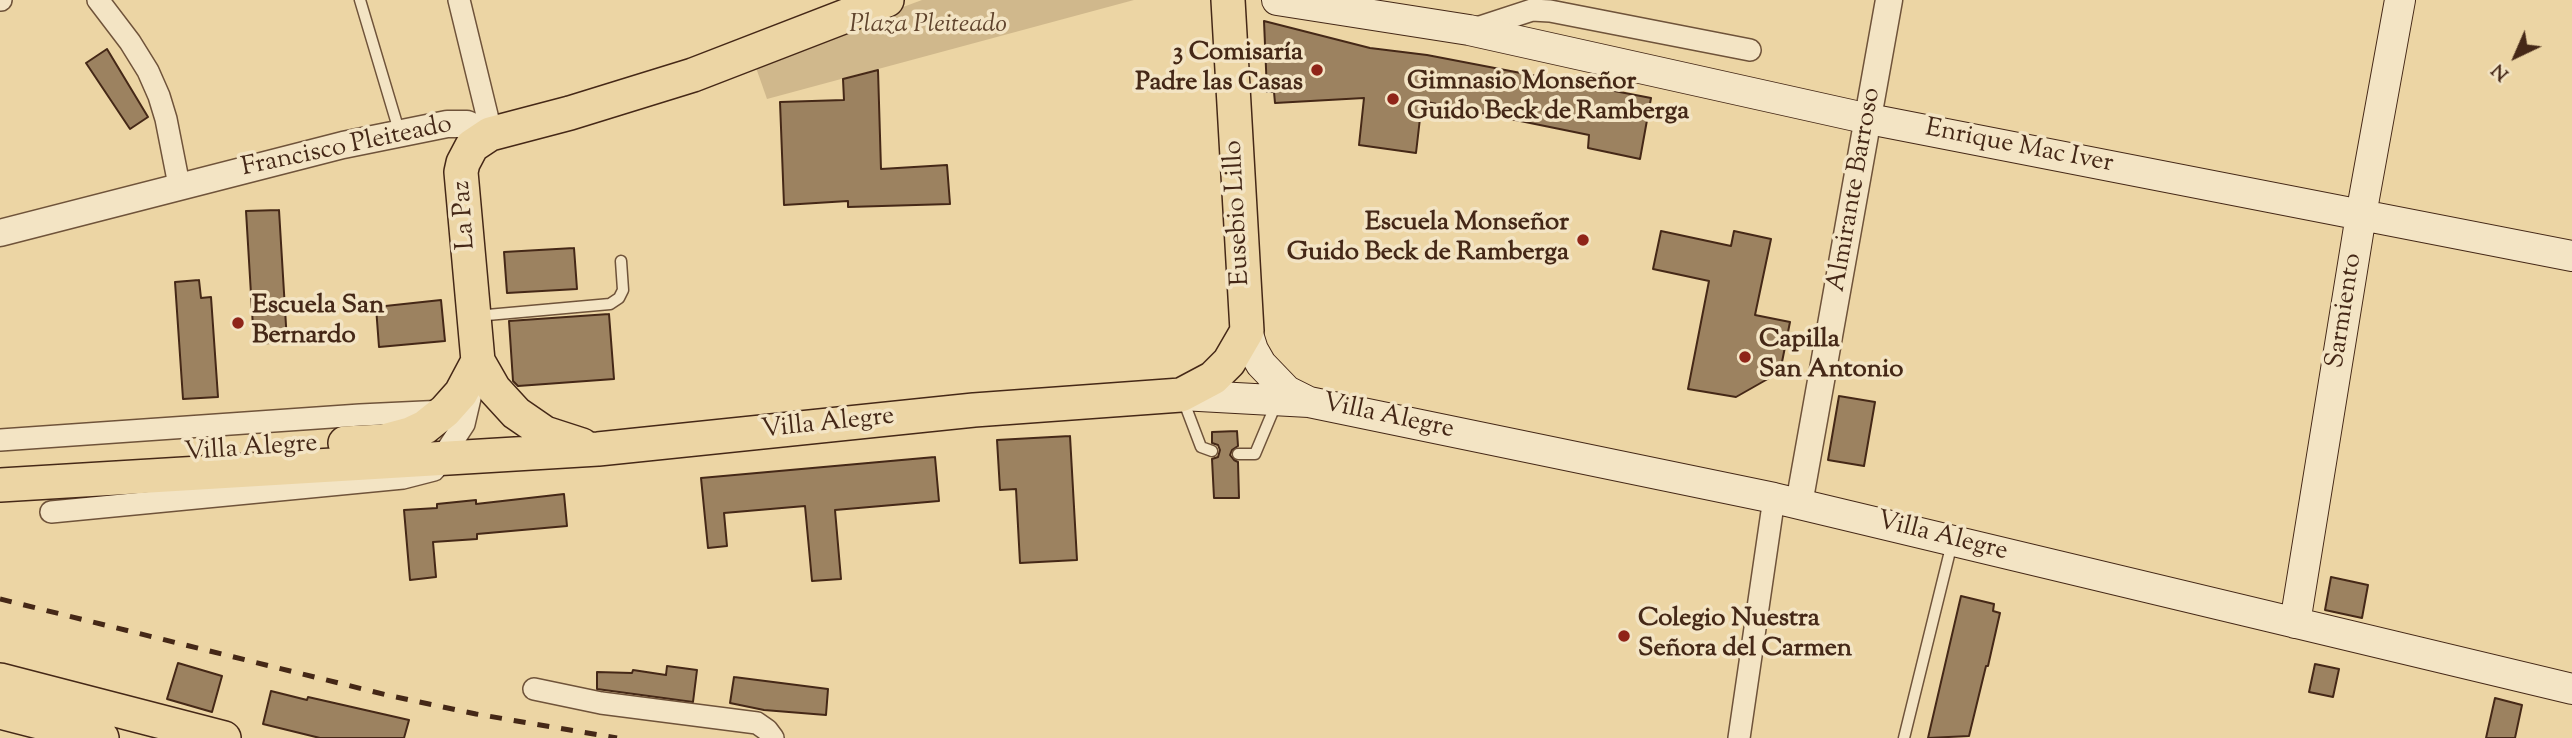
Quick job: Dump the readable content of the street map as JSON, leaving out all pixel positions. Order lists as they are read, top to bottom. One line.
{"streets":{"main road":["Francisco Pleiteado","Enrique Mac Iver","Eusebio Lillo","La Paz","Sarmiento","Villa Alegre"],"street":["Almirante Barroso"]},"crossings":[["Francisco Pleiteado","La Paz"],["Enrique Mac Iver","Almirante Barroso"],["Enrique Mac Iver","Sarmiento"],["Almirante Barroso","Villa Alegre"],["Eusebio Lillo","Villa Alegre"],["La Paz","Villa Alegre"],["Sarmiento","Villa Alegre"]],"parks":["Plaza Pleiteado"],"places":["3 Comisaría Padre las Casas","Gimnasio Monseñor Guido Beck de Ramberga","Escuela Monseñor Guido Beck de Ramberga","Escuela San Bernardo","Capilla San Antonio","Colegio Nuestra Señora del Carmen"],"north":"bottom left"}
